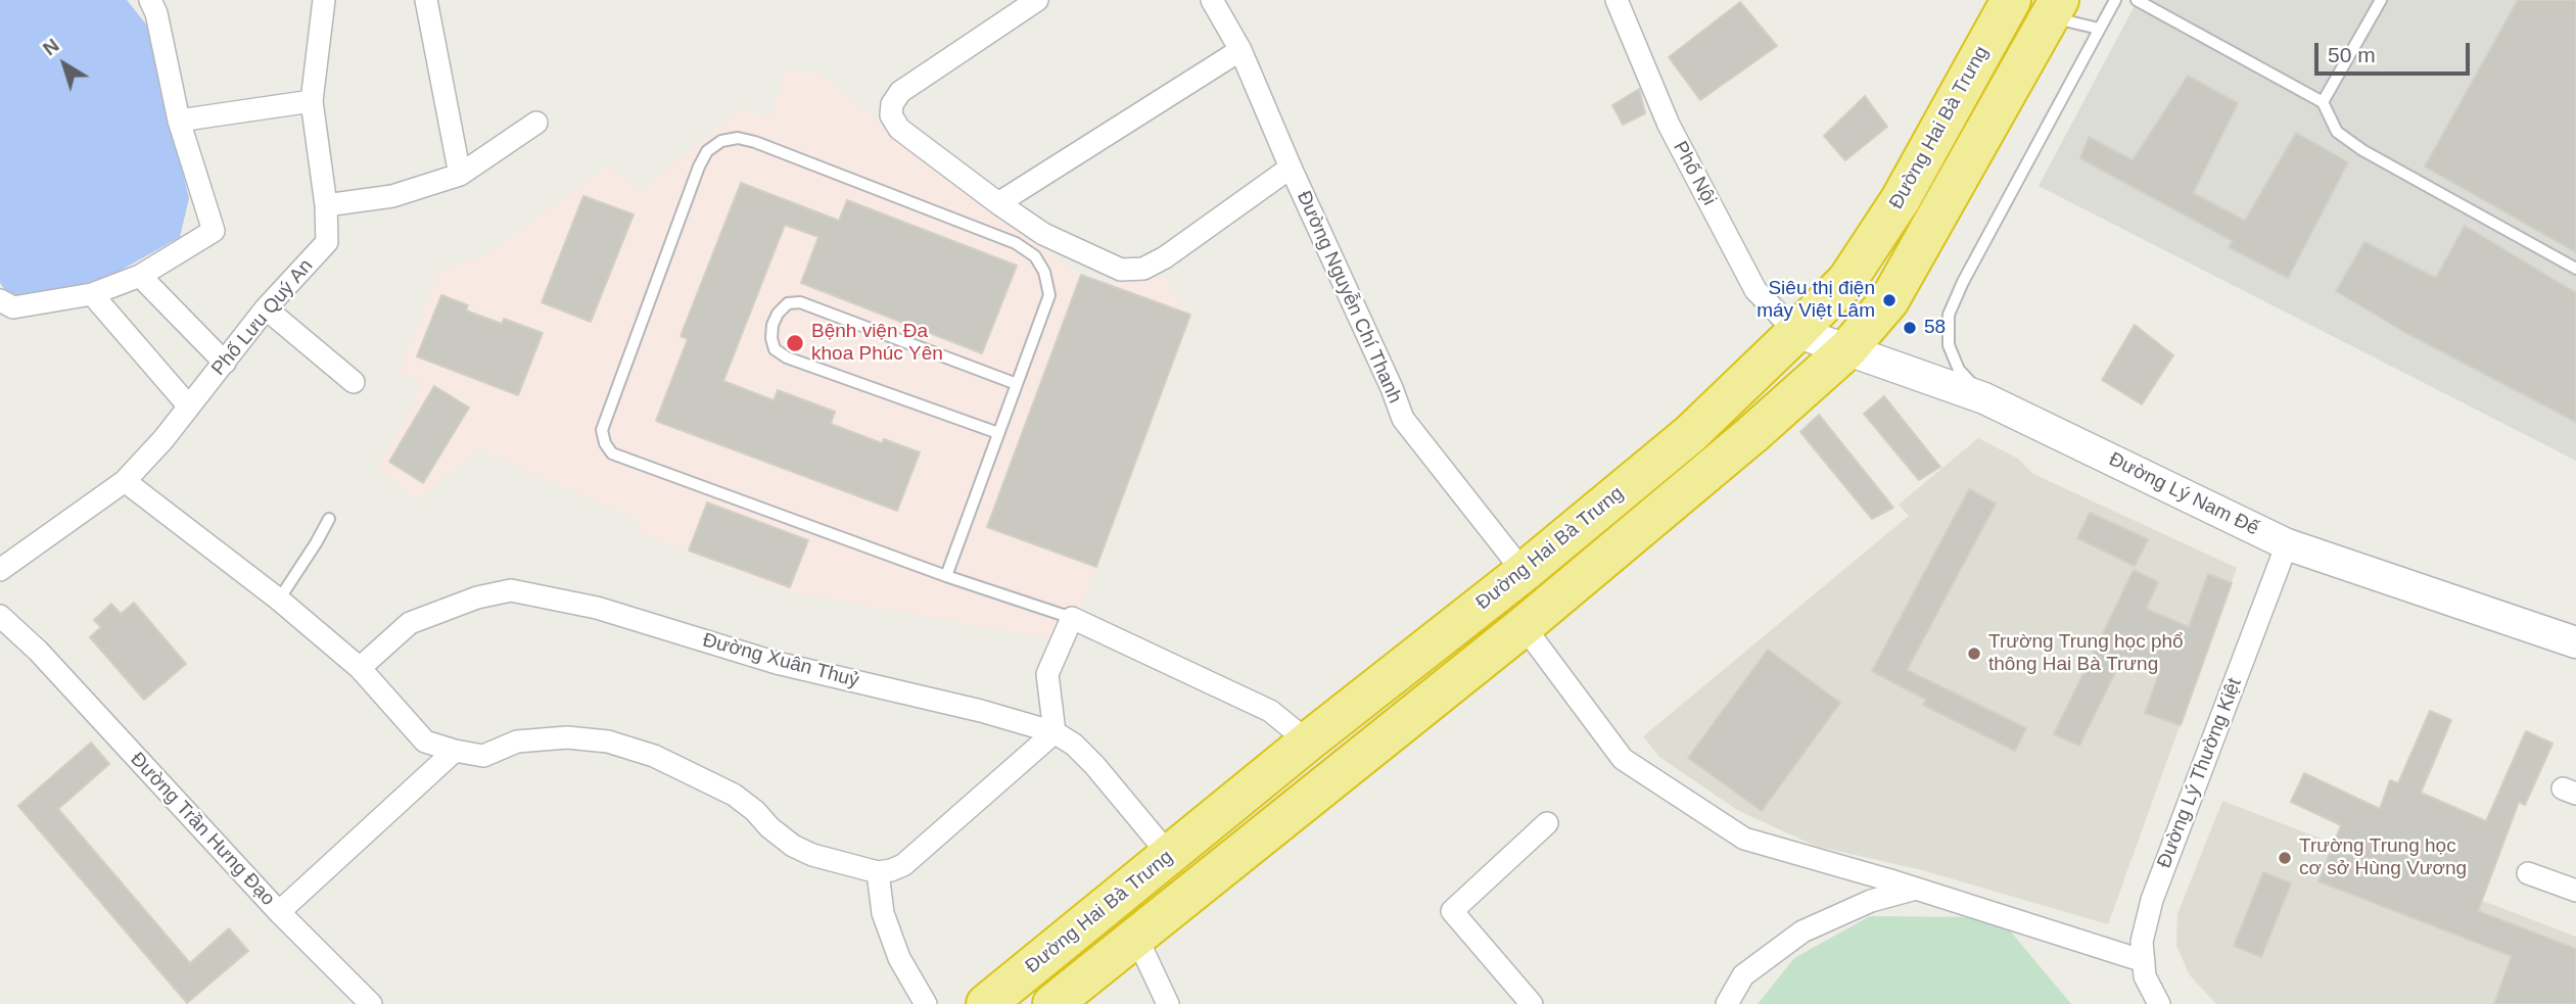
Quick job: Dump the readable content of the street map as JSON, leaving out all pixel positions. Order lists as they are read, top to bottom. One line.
{"streets":{"highway":["Đường Hai Bà Trưng"],"street":["Phố Nội","Đường Nguyễn Chí Thanh","Phố Lưu Quý An","Đường Lý Nam Đế","Đường Xuân Thuỷ","Đường Lý Thường Kiệt","Đường Trần Hưng Đạo"]},"crossings":[["Đường Hai Bà Trưng","Phố Nội"],["Đường Hai Bà Trưng","Đường Nguyễn Chí Thanh"],["Đường Hai Bà Trưng","Đường Lý Nam Đế"],["Đường Hai Bà Trưng","Đường Xuân Thuỷ"],["Phố Nội","Đường Lý Nam Đế"],["Đường Lý Nam Đế","Đường Lý Thường Kiệt"]],"places":["Siêu thị điện máy Việt Lâm","58","Bệnh viện Đa khoa Phúc Yên","Trường Trung học phổ thông Hai Bà Trưng","Trường Trung học cơ sở Hùng Vương"],"scale_bar":"50 m","north":"top left"}
